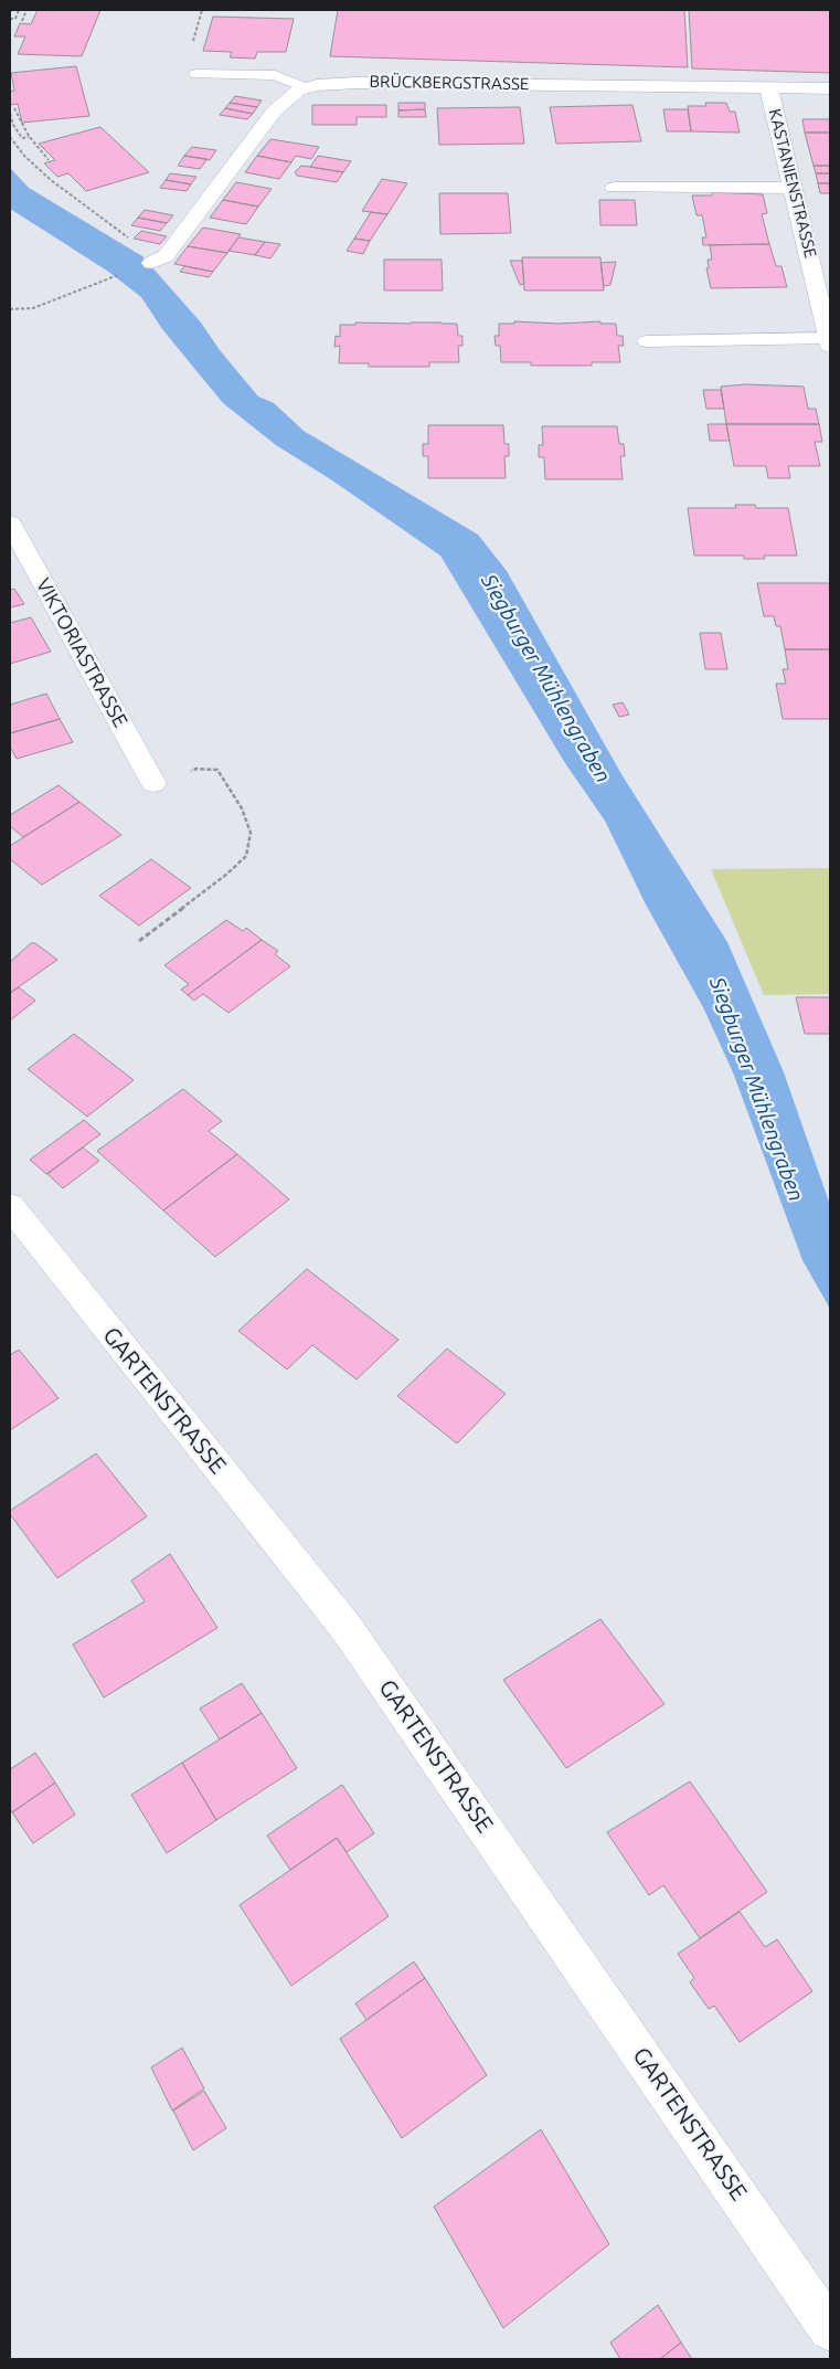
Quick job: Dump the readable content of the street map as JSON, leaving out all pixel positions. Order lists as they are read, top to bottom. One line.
{"streets":{"street":["BRÜCKBERGSTRASSE","KASTANIENSTRASSE","VIKTORIASTRASSE","GARTENSTRASSE"]},"crossings":[["BRÜCKBERGSTRASSE","KASTANIENSTRASSE"]],"water":["Siegburger Mühlengraben"]}
